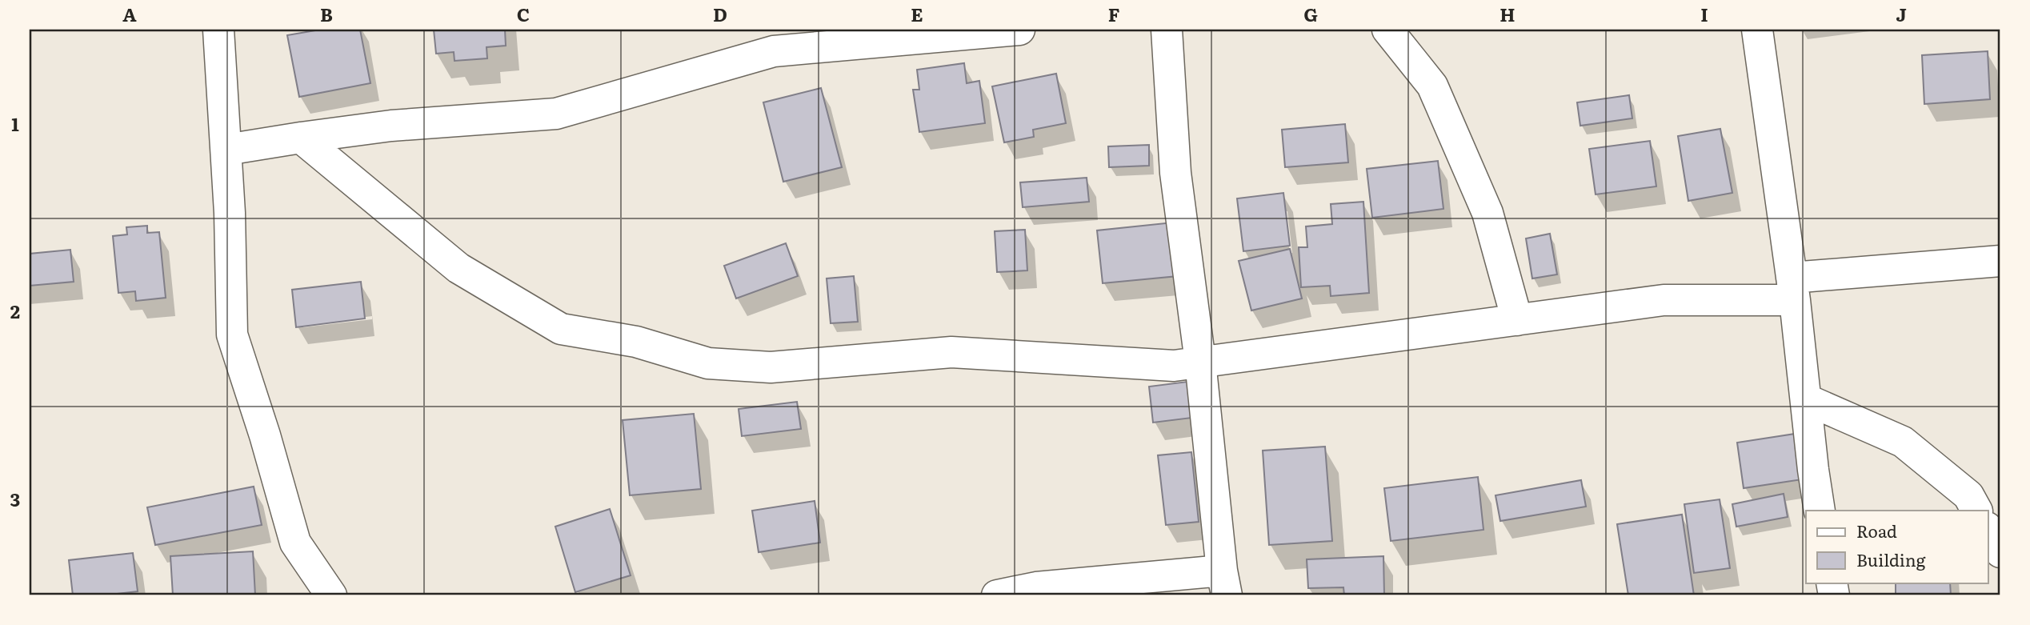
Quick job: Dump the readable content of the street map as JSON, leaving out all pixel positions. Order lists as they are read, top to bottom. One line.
{"legend":["Road","Building"],"grid":{"columns":["A","B","C","D","E","F","G","H","I","J"],"rows":["1","2","3"]}}
